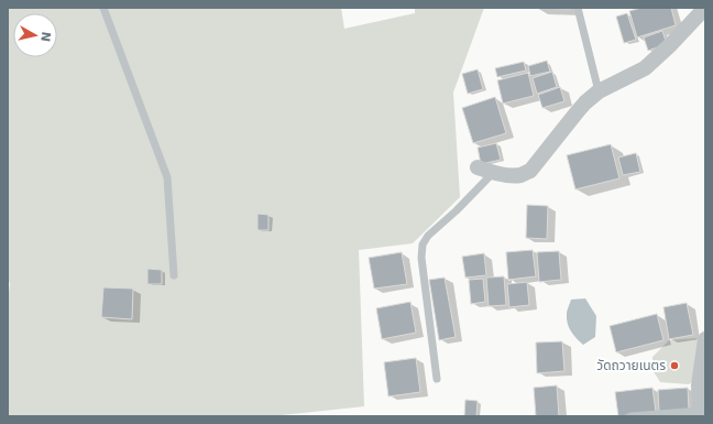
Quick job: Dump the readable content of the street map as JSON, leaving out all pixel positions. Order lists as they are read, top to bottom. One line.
{"places":["วัดถวายเนตร"],"north":"right"}
